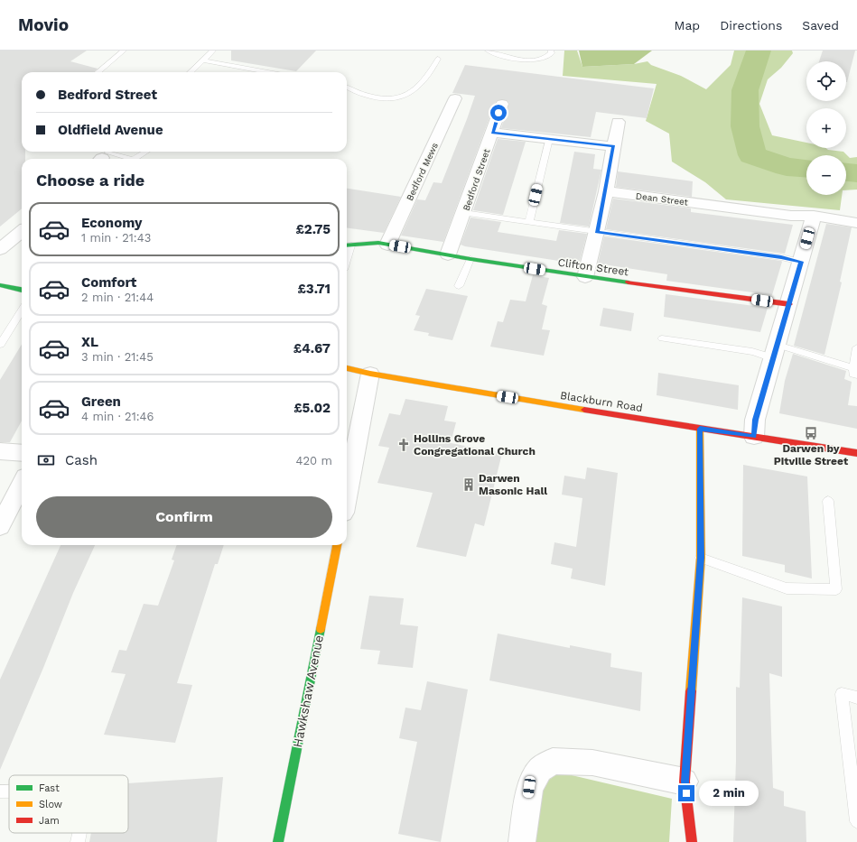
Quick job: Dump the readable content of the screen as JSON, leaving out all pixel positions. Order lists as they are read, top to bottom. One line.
{"streets":{"main road":["Clifton Street","Blackburn Road","Hawkshaw Avenue"],"street":["Bedford Mews","Bedford Street","Dean Street"]},"crossings":[["Bedford Mews","Clifton Street"],["Bedford Street","Clifton Street"]],"places":{"bus stop":["Darwen by Pitville Street"],"church":["Hollins Grove Congregational Church"],"building":["Darwen Masonic Hall"]},"legend":["Fast","Slow","Jam"],"page":{"header":"Movio","nav":["Map","Directions","Saved"],"map_buttons":["+","−"],"banner":["Bedford Street","Oldfield Avenue"],"heading":"Choose a ride","list":[{"name":"Economy","note":"1 min · 21:43","value":"£2.75"},{"name":"Comfort","note":"2 min · 21:44","value":"£3.71"},{"name":"XL","note":"3 min · 21:45","value":"£4.67"},{"name":"Green","note":"4 min · 21:46","value":"£5.02"}],"pay":["Cash","420 m"],"buttons":"Confirm","bubble":"2 min"}}
